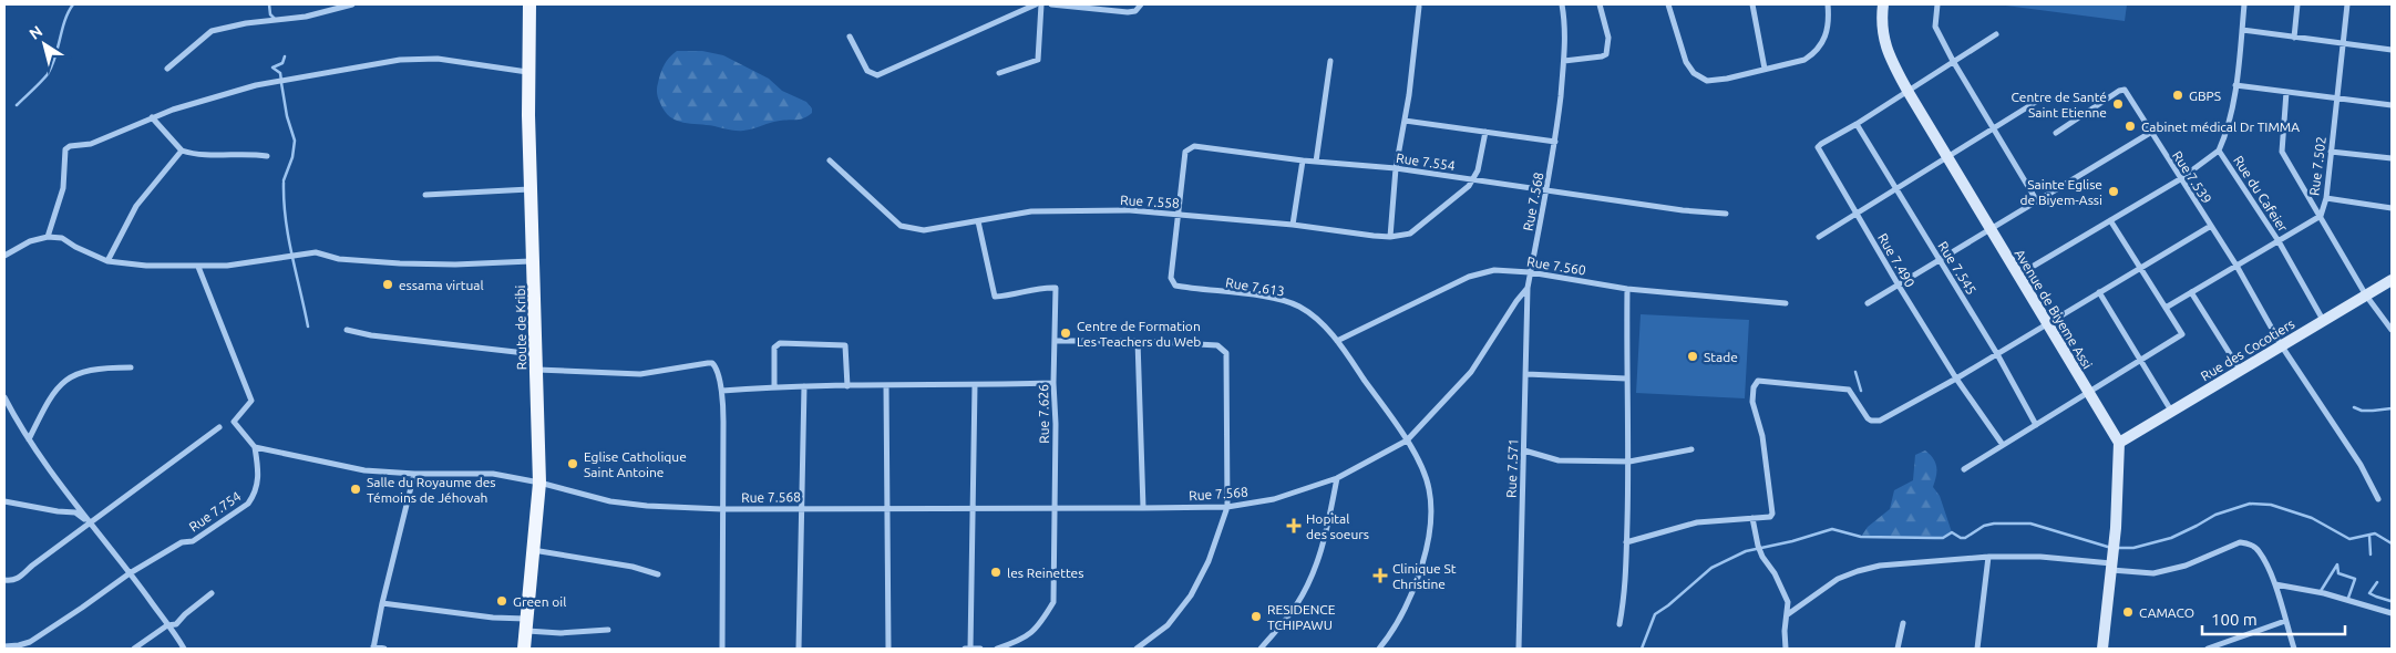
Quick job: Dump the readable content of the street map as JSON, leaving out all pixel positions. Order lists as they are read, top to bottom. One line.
{"streets":{"main road":["Avenue de Biyeme Assi","Route de Kribi","Rue des Cocotiers"],"street":["Rue 7.554","Rue 7.502","Rue 7.539","Rue du Cafeier","Rue 7.558","Rue 7.568","Rue 7.490","Rue 7.560","Rue 7.545","Rue 7.613","Rue 7.626","Rue 7.571","Rue 7.754"]},"crossings":[["Rue 7.554","Rue 7.558"],["Rue 7.554","Rue 7.568"],["Rue 7.554","Rue 7.613"],["Rue 7.502","Rue 7.539"],["Rue 7.502","Rue du Cafeier"],["Rue 7.539","Rue des Cocotiers"],["Rue du Cafeier","Rue des Cocotiers"],["Rue 7.558","Rue 7.613"],["Rue 7.558","Rue 7.626"],["Rue 7.568","Rue 7.560"],["Rue 7.568","Rue 7.613"],["Rue 7.568","Route de Kribi"],["Rue 7.568","Rue 7.626"],["Rue 7.568","Rue 7.571"],["Rue 7.490","Rue 7.545"],["Rue 7.490","Avenue de Biyeme Assi"],["Rue 7.560","Rue 7.613"],["Avenue de Biyeme Assi","Rue des Cocotiers"]],"places":{"other":["GBPS","Centre de Santé Saint Etienne","Cabinet médical Dr TIMMA","Sainte Eglise de Biyem-Assi","essama virtual","Centre de Formation Les Teachers du Web","Stade","Eglise Catholique Saint Antoine","Salle du Royaume des Témoins de Jéhovah","les Reinettes","Green oil","CAMACO","RESIDENCE TCHIPAWU"],"health":["Hopital des soeurs","Clinique St Christine"]},"scale_bar":"100 m","north":"top left"}
